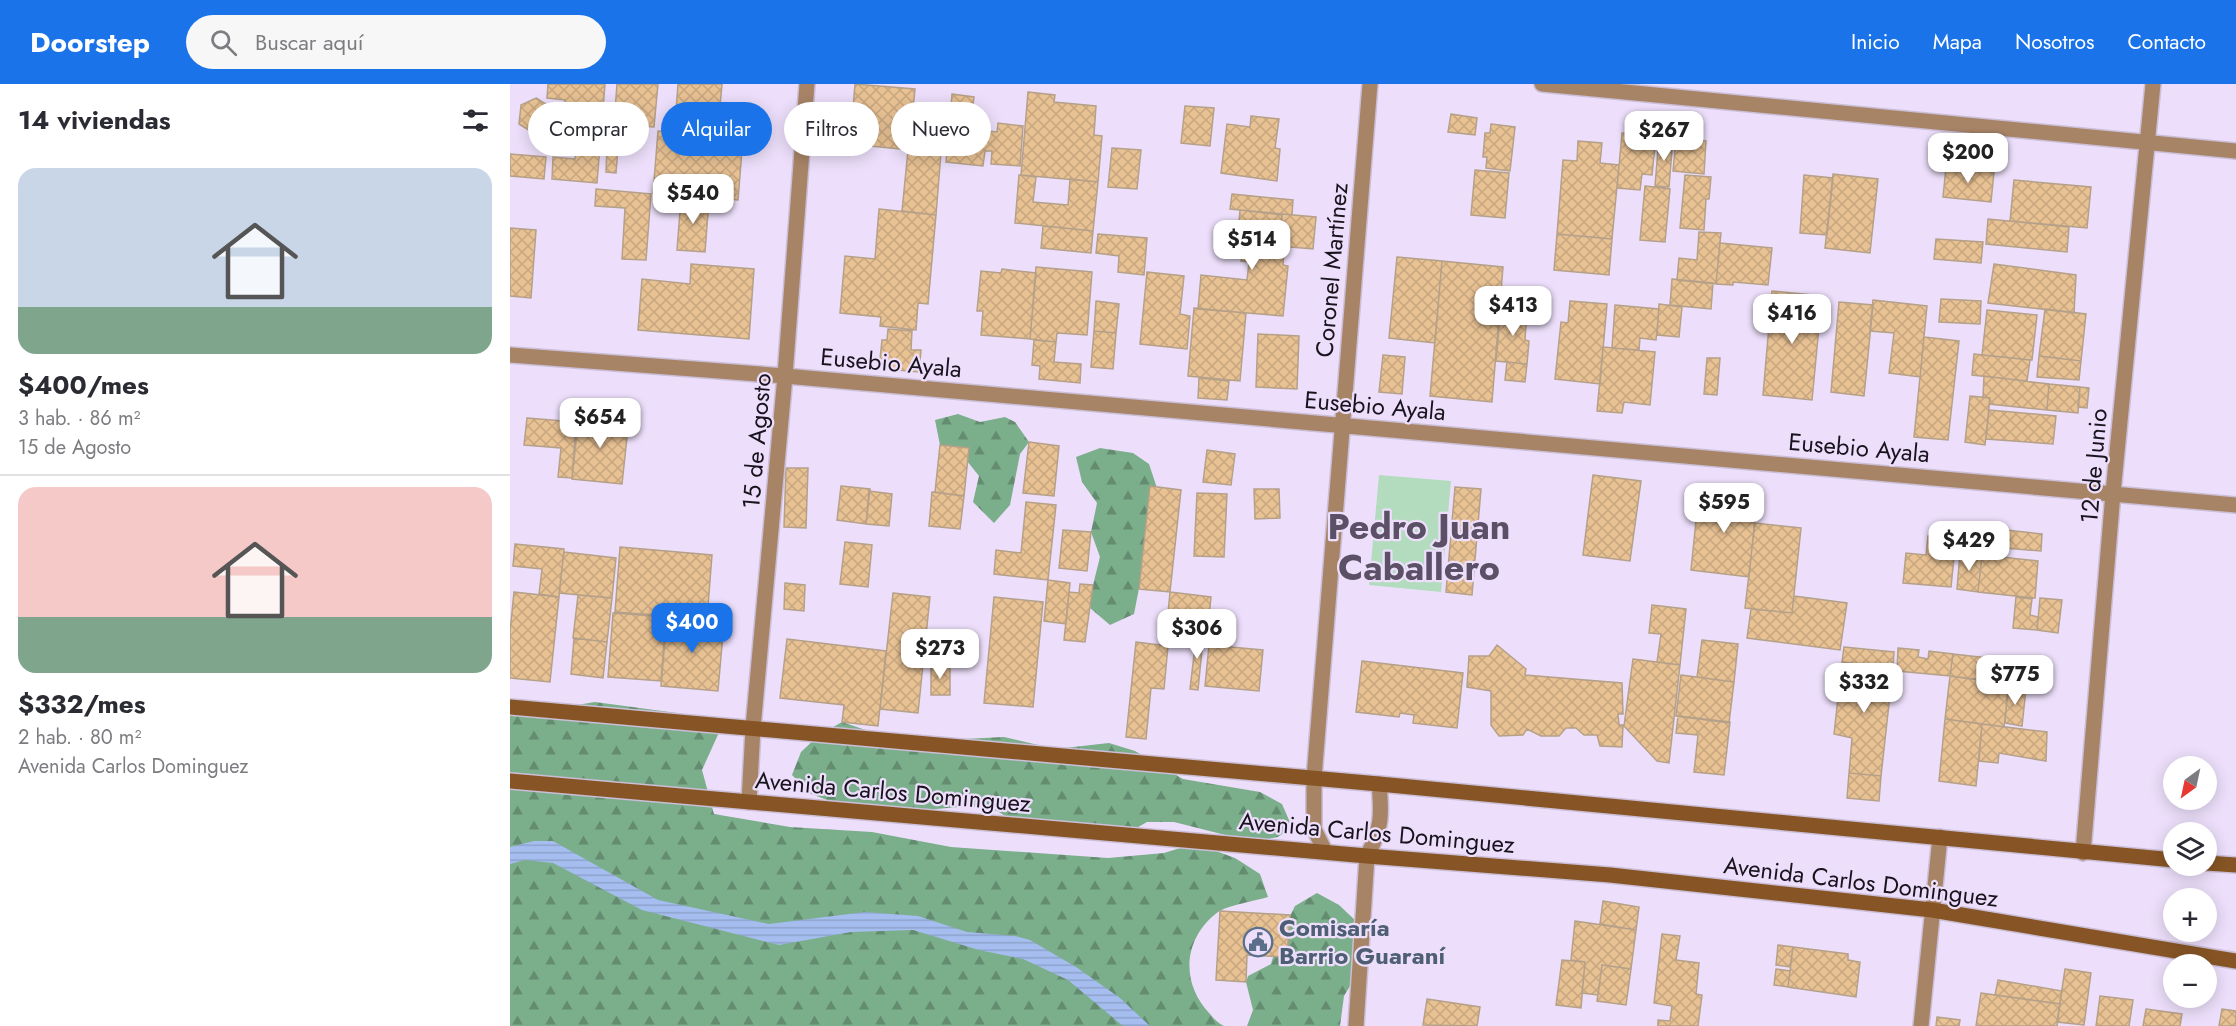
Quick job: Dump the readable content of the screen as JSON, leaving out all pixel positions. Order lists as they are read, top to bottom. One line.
{"streets":{"main road":["Avenida Carlos Dominguez"],"street":["Coronel Martínez","Eusebio Ayala","15 de Agosto","12 de Junio"]},"crossings":[["Coronel Martínez","Eusebio Ayala"],["Coronel Martínez","Avenida Carlos Dominguez"],["Eusebio Ayala","15 de Agosto"],["Eusebio Ayala","12 de Junio"],["15 de Agosto","Avenida Carlos Dominguez"],["12 de Junio","Avenida Carlos Dominguez"]],"districts":["Pedro Juan Caballero"],"places":{"public building":["Comisaría Barrio Guaraní"]},"north":"bottom left","page":{"header":"Doorstep","search":"Buscar aquí","nav":["Inicio","Mapa","Nosotros","Contacto"],"heading":"14 viviendas","chip":["Comprar","Alquilar","Filtros","Nuevo"],"price":["$267","$200","$540","$514","$413","$416","$654","$595","$429","$400","$306","$273","$775","$332"],"list":[{"name":"$400/mes","note":"3 hab. · 86 m² · 15 de Agosto"},{"name":"$332/mes","note":"2 hab. · 80 m² · Avenida Carlos Dominguez"}],"map_buttons":["+","−"]}}
